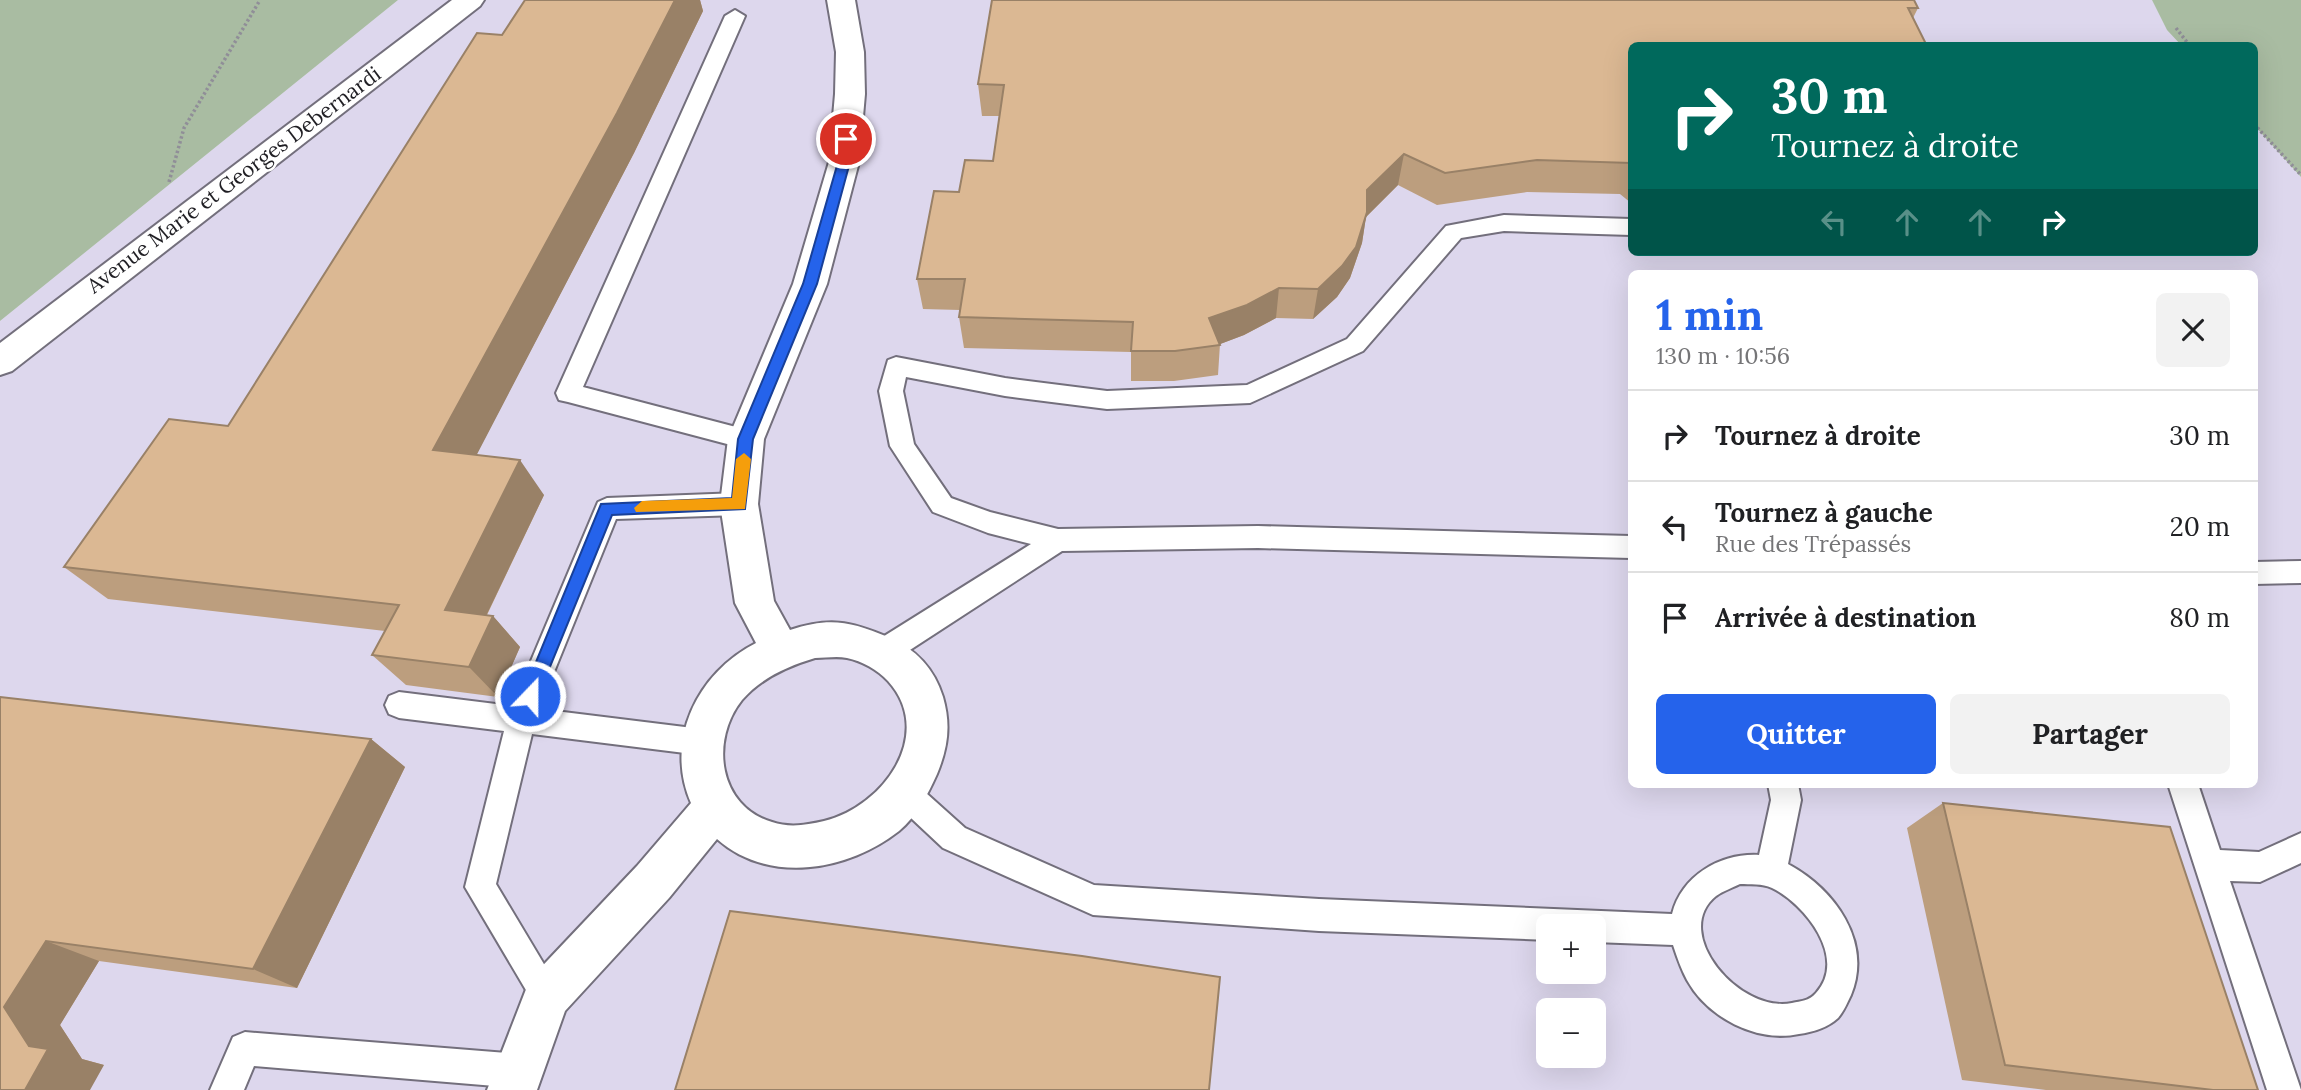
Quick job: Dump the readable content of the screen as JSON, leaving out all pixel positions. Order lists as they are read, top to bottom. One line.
{"streets":{"street":["Avenue Marie et Georges Debernardi"]},"page":{"turn":["30 m","Tournez à droite"],"heading":["1 min","130 m · 10:56"],"list":[{"name":"Tournez à droite","value":"30 m"},{"name":"Tournez à gauche","note":"Rue des Trépassés","value":"20 m"},{"name":"Arrivée à destination","value":"80 m"}],"buttons":["Quitter","Partager"],"map_buttons":["+","−"]}}
